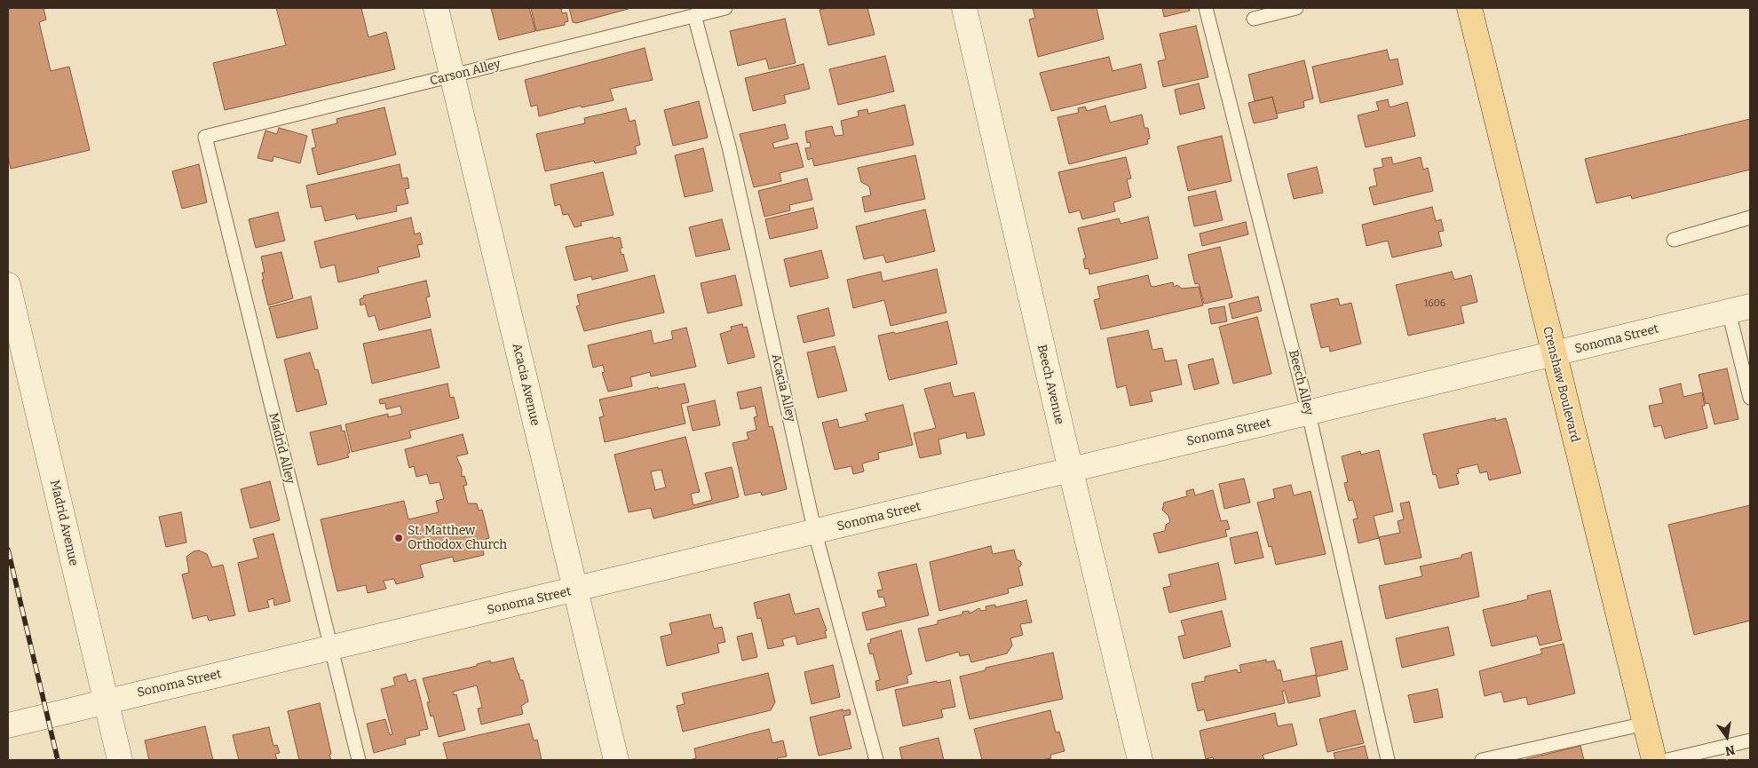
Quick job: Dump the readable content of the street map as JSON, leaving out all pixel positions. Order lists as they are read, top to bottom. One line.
{"streets":{"main road":["Crenshaw Boulevard"],"street":["Sonoma Street","Acacia Avenue","Beech Avenue","Madrid Avenue"],"lane":["Carson Alley","Beech Alley","Acacia Alley","Madrid Alley"]},"crossings":[["Carson Alley","Acacia Avenue"],["Carson Alley","Acacia Alley"],["Carson Alley","Madrid Alley"],["Sonoma Street","Beech Alley"],["Sonoma Street","Acacia Avenue"],["Sonoma Street","Beech Avenue"],["Sonoma Street","Crenshaw Boulevard"],["Sonoma Street","Acacia Alley"],["Sonoma Street","Madrid Alley"],["Sonoma Street","Madrid Avenue"]],"places":["St. Matthew Orthodox Church"],"house_numbers":["1606"],"north":"bottom"}
